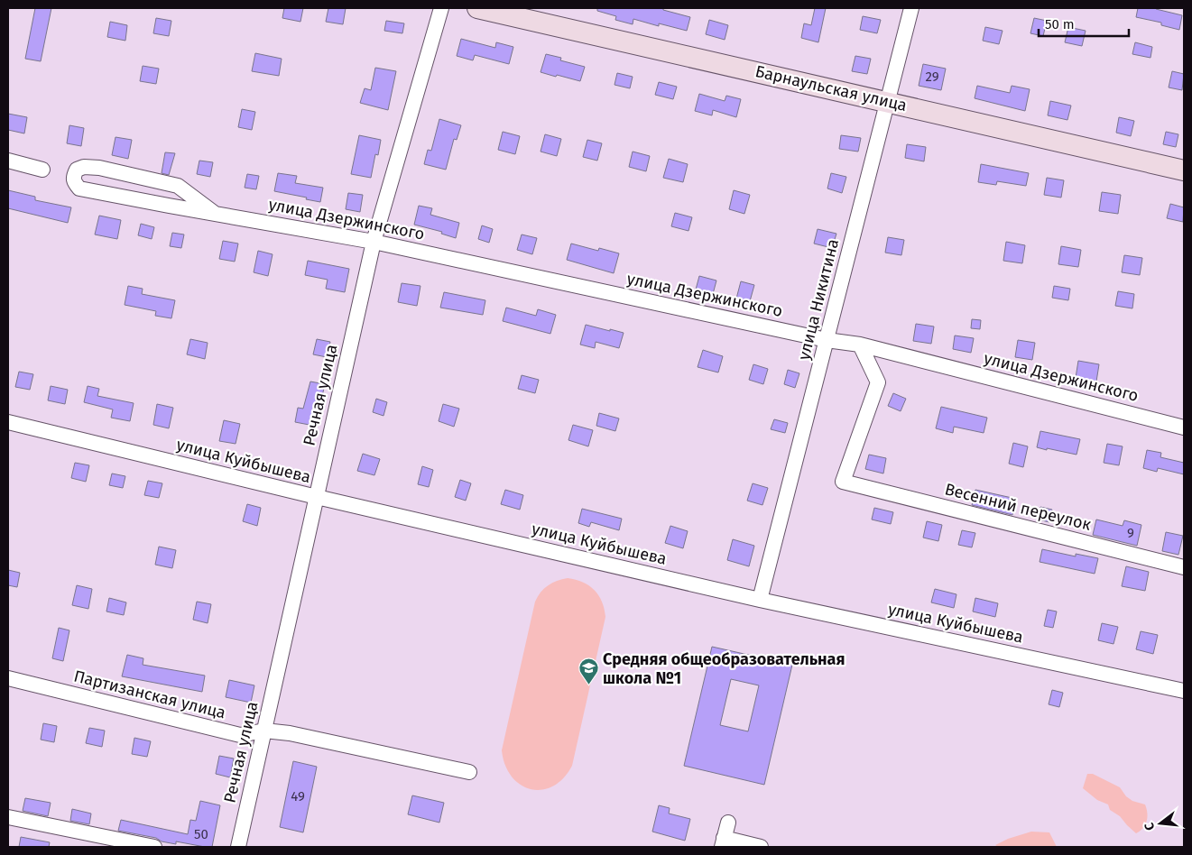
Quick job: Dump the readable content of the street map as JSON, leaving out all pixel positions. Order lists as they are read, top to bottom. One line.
{"streets":{"street":["Барнаульская улица","улица Дзержинского","улица Никитина","Речная улица","улица Куйбышева","Весенний переулок","Партизанская улица"]},"crossings":[["Барнаульская улица","улица Никитина"],["улица Дзержинского","улица Никитина"],["улица Дзержинского","Речная улица"],["улица Дзержинского","Весенний переулок"],["улица Никитина","улица Куйбышева"],["Речная улица","улица Куйбышева"],["Речная улица","Партизанская улица"]],"places":{"school or university":["Средняя общеобразовательная школа №1"]},"house_numbers":["29","9","49","50"],"scale_bar":"50 m","north":"left"}
